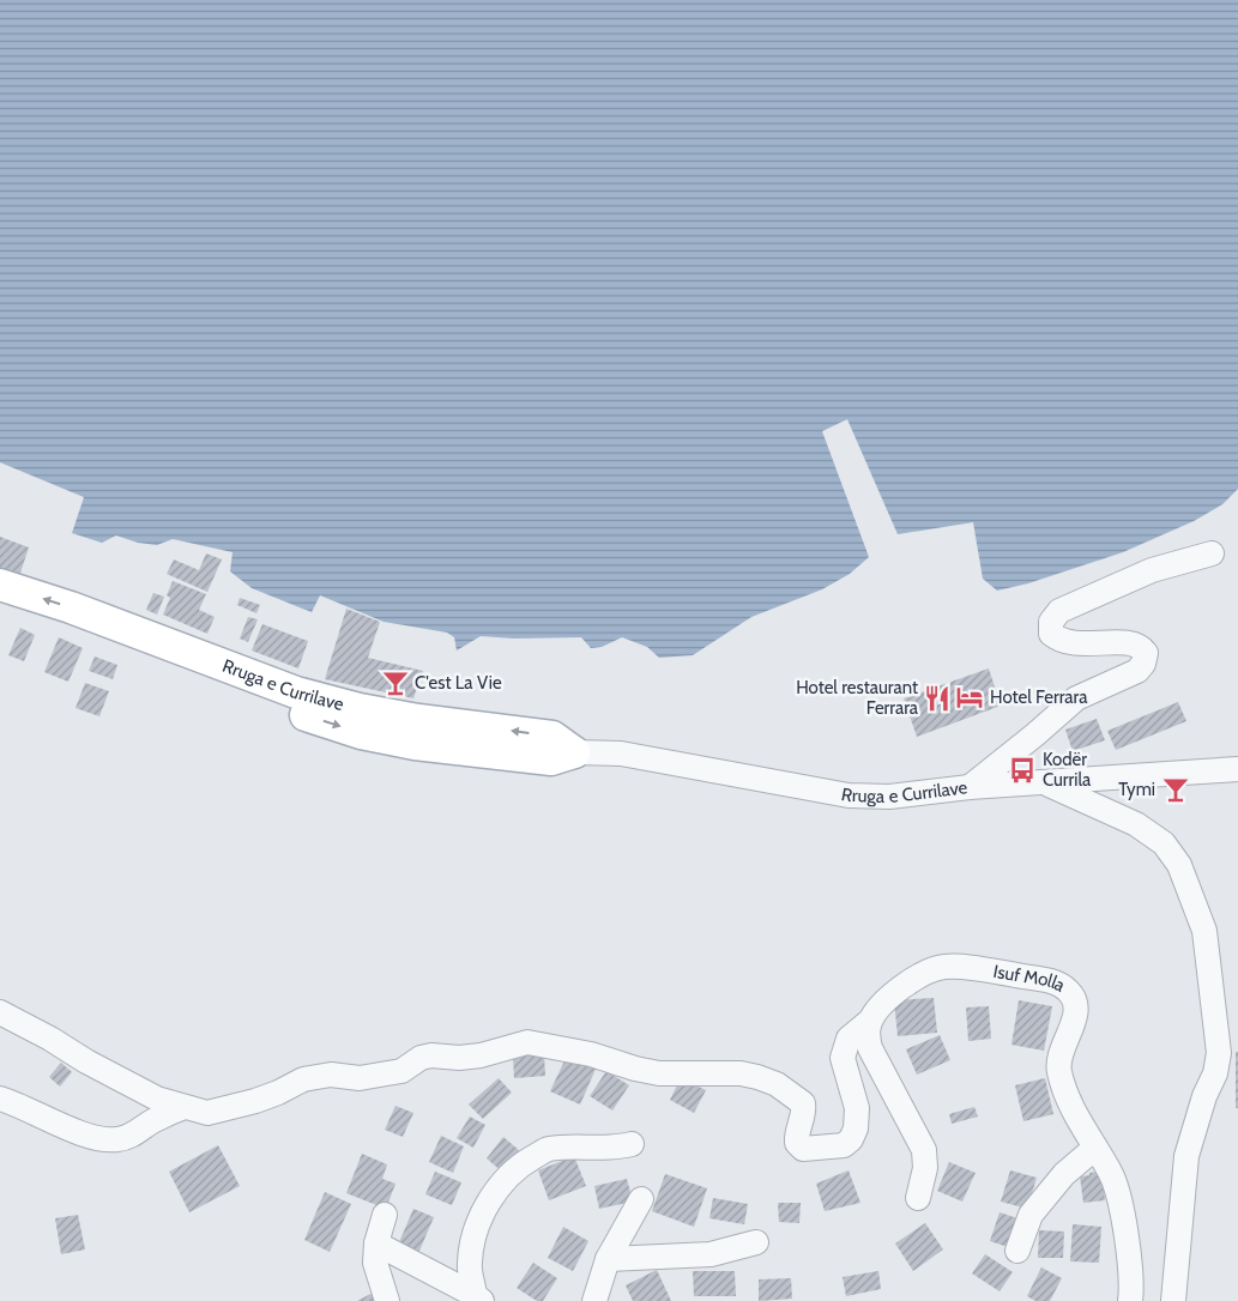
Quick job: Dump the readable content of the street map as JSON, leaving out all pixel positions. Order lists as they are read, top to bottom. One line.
{"streets":{"main road":["Rruga e Currilave"],"street":["Isuf Molla"]},"places":{"bar":["C'est La Vie","Tymi"],"hotel":["Hotel Ferrara"],"restaurant":["Hotel restaurant Ferrara"],"bus stop":["Kodër Currila"]}}
